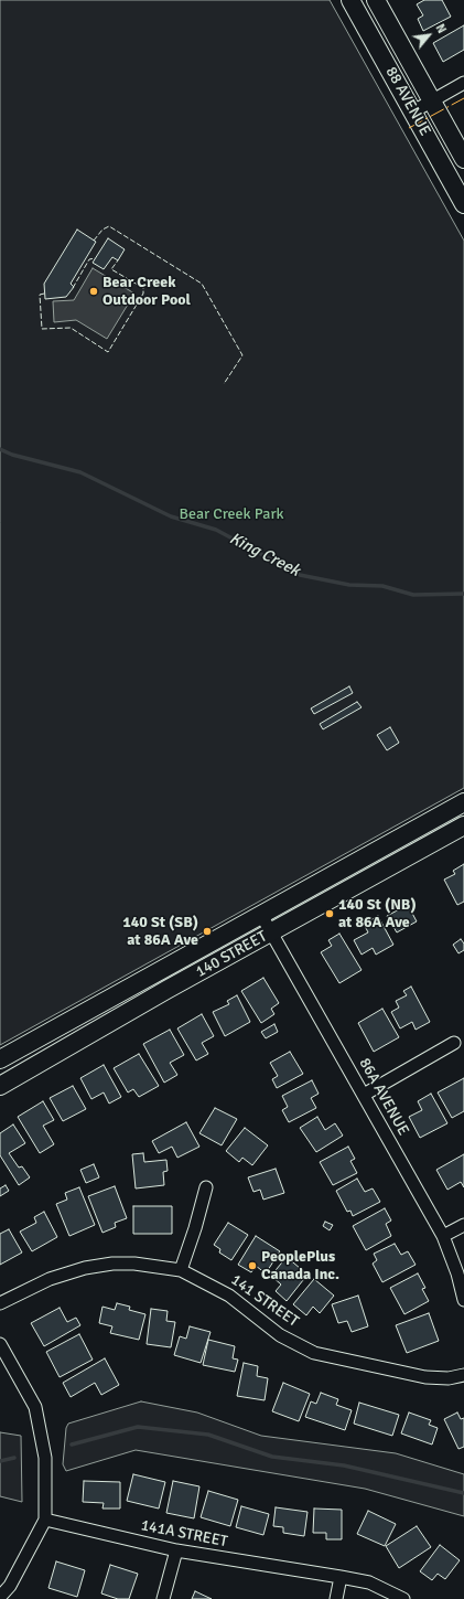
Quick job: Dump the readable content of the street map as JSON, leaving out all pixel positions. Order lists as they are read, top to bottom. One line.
{"streets":{"main road":["88 AVENUE","140 STREET"],"street":["86A AVENUE","141 STREET","141A STREET"]},"crossings":[["140 STREET","86A AVENUE"]],"water":["King Creek"],"parks":["Bear Creek Park"],"places":["Bear Creek Outdoor Pool","140 St (NB) at 86A Ave","140 St (SB) at 86A Ave","PeoplePlus Canada Inc."],"north":"top right"}
